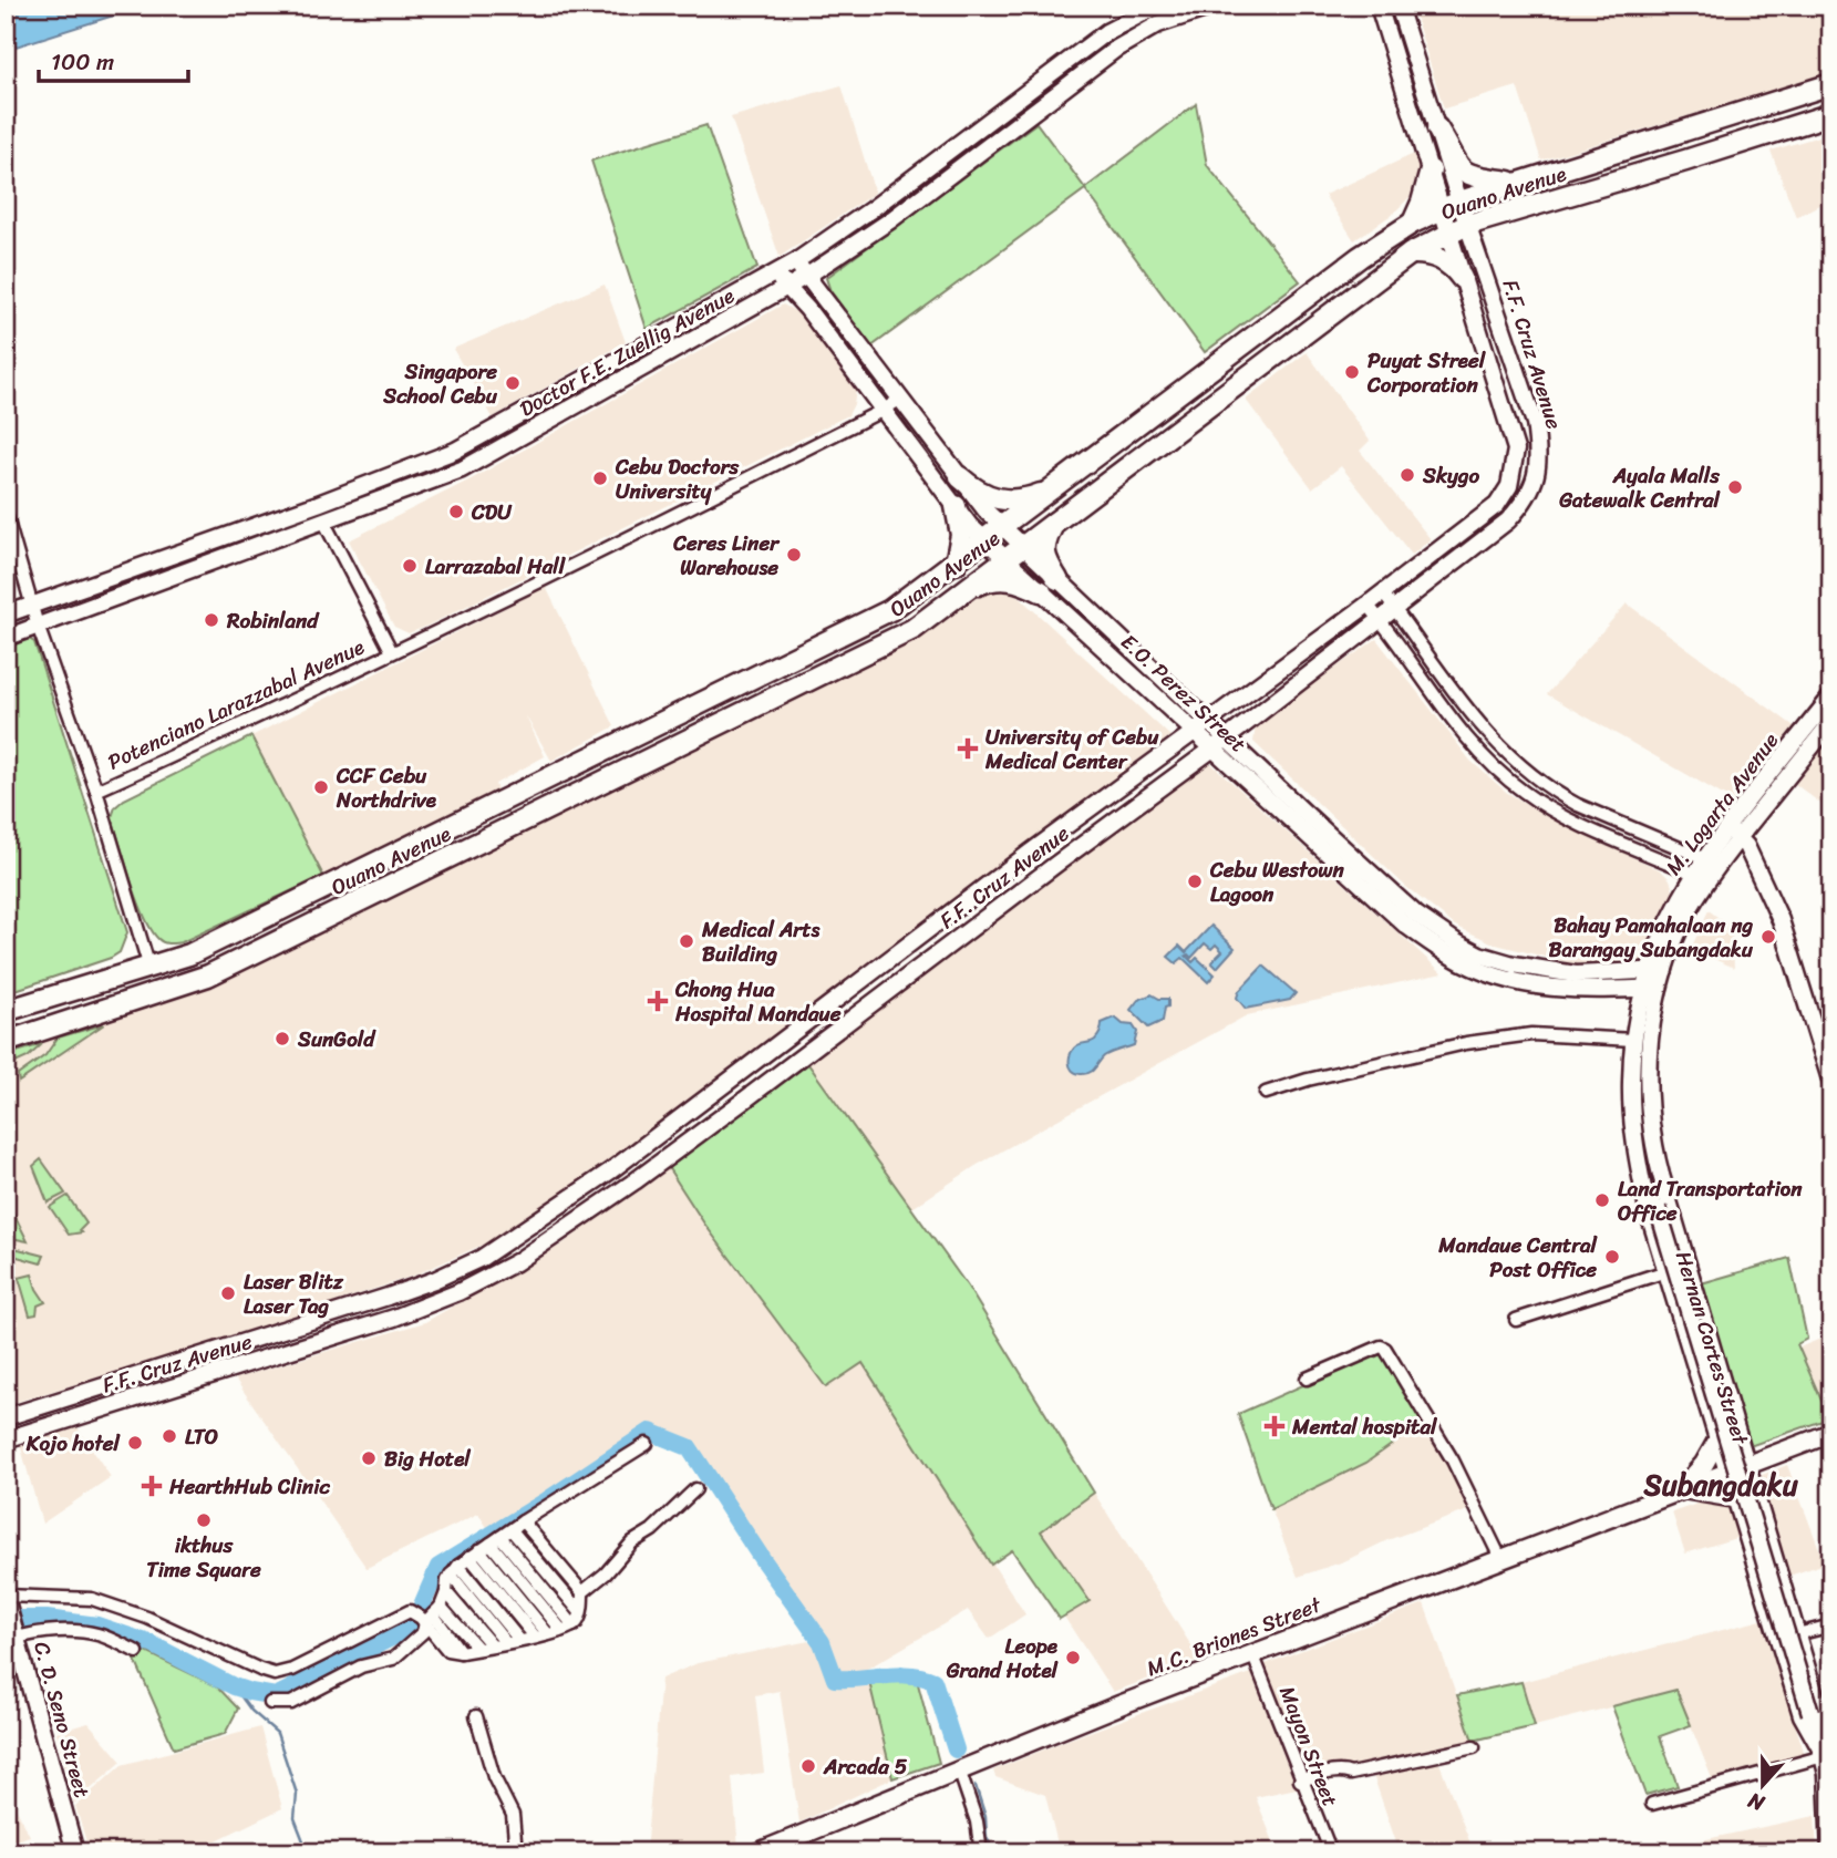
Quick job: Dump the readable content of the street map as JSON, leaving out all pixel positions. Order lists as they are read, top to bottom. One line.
{"streets":{"highway":["Ouano Avenue"],"main road":["M.C. Briones Street"],"street":["Doctor F.E. Zuellig Avenue","F.F. Cruz Avenue","E.O. Perez Street","Potenciano Larazzabal Avenue","M. Logarta Avenue","Hernan Cortes Street","C. D. Seno Street","Mayon Street"]},"crossings":[["Ouano Avenue","F.F. Cruz Avenue"],["Ouano Avenue","E.O. Perez Street"],["Doctor F.E. Zuellig Avenue","E.O. Perez Street"],["F.F. Cruz Avenue","E.O. Perez Street"],["E.O. Perez Street","Potenciano Larazzabal Avenue"],["E.O. Perez Street","M. Logarta Avenue"],["E.O. Perez Street","Hernan Cortes Street"],["M. Logarta Avenue","Hernan Cortes Street"],["Hernan Cortes Street","M.C. Briones Street"],["M.C. Briones Street","Mayon Street"]],"districts":["Subangdaku"],"places":{"other":["Puyat Streel Corporation","Singapore School Cebu","Skygo","Cebu Doctors University","Ayala Malls Gatewalk Central","CDU","Ceres Liner Warehouse","Larrazabal Hall","Robinland","CCF Cebu Northdrive","Cebu Westown Lagoon","Bahay Pamahalaan ng Barangay Subangdaku","Medical Arts Building","SunGold","Land Transportation Office","Mandaue Central Post Office","Laser Blitz Laser Tag","LTO","Kojo hotel","Big Hotel","ikthus Time Square","Leope Grand Hotel","Arcada 5"],"health":["University of Cebu Medical Center","Chong Hua Hospital Mandaue","Mental hospital","HearthHub Clinic"]},"scale_bar":"100 m","north":"bottom"}
